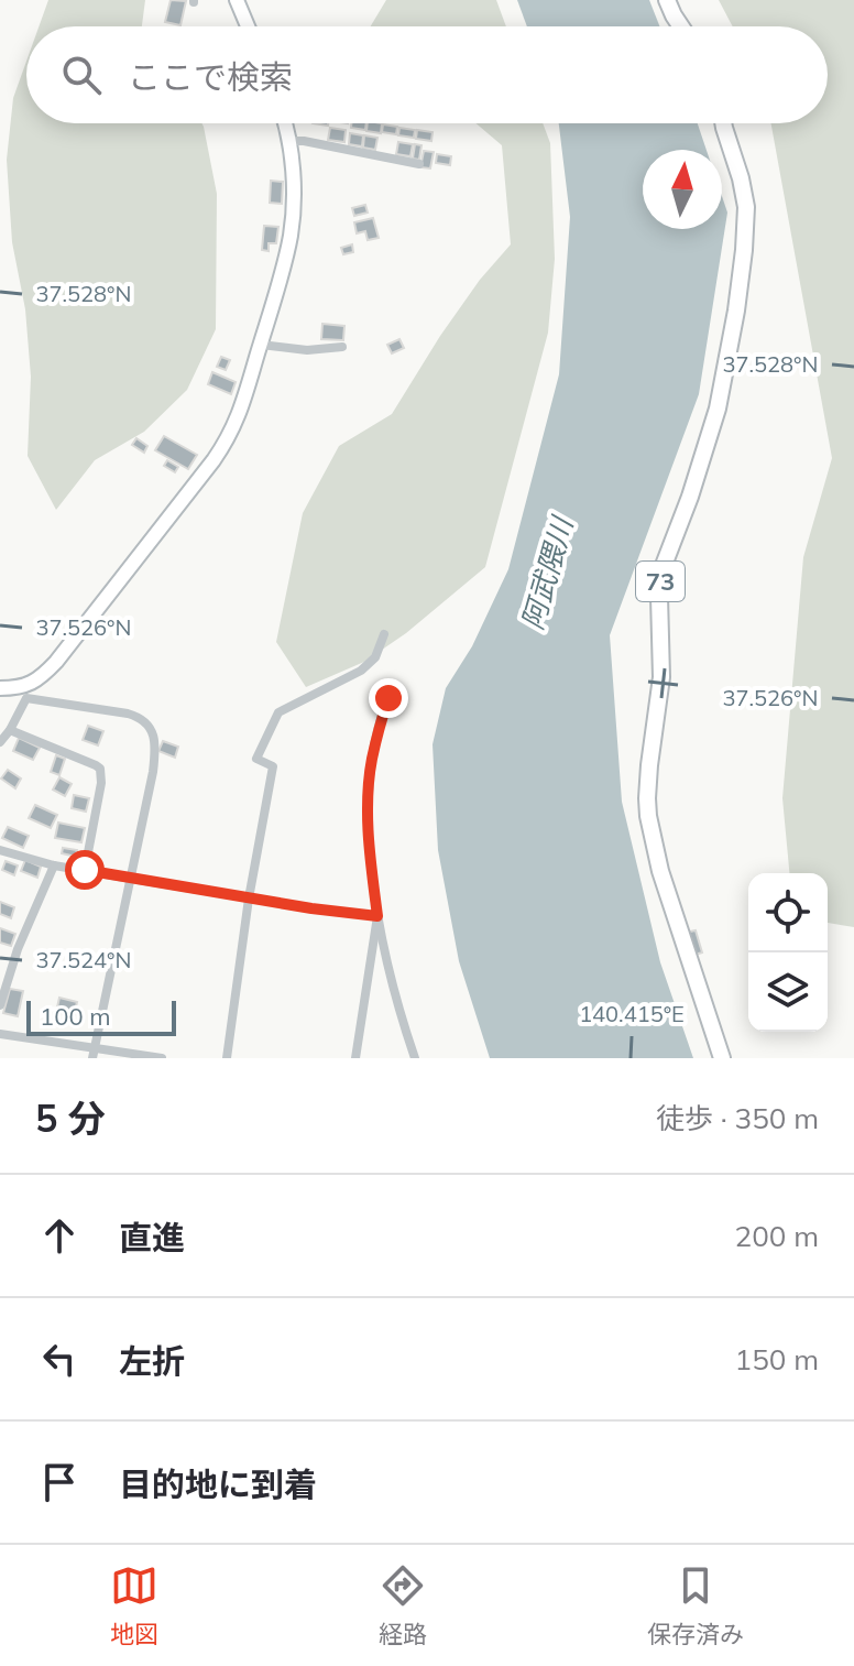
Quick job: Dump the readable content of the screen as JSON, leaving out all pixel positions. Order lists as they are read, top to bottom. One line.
{"streets":{"main road":["73"]},"water":["阿武隈川"],"scale_bar":"100 m","north":"top","page":{"search":"ここで検索","scale":"100 m","heading":["5 分","徒歩 · 350 m"],"list":[["直進","200 m"],["左折","150 m"],"目的地に到着"],"nav":["地図","経路","保存済み"]},"coordinates":["37.528°N","37.526°N","37.524°N","140.415°E"]}
